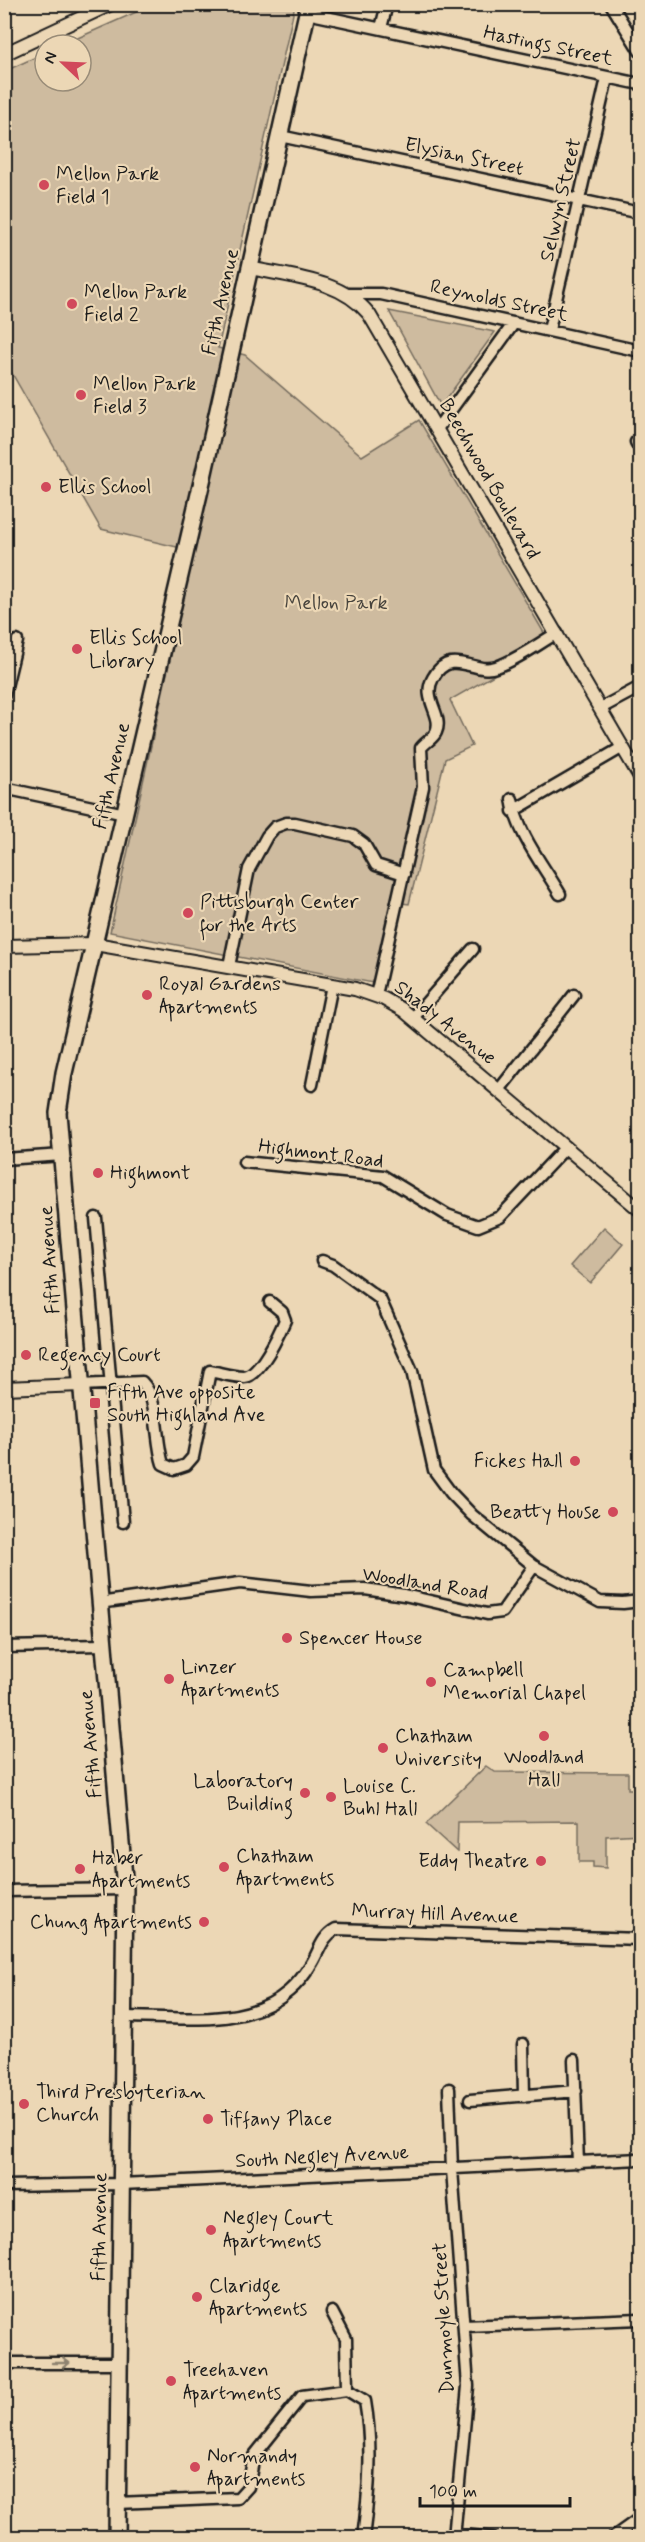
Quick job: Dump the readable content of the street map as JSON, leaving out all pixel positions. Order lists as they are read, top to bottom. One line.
{"streets":{"highway":["Fifth Avenue"],"main road":["Beechwood Boulevard","Shady Avenue"],"street":["Hastings Street","Elysian Street","Selwyn Street","Reynolds Street","Highmont Road","Woodland Road","Murray Hill Avenue","South Negley Avenue","Dunmoyle Street"]},"crossings":[["Hastings Street","Selwyn Street"],["Hastings Street","Fifth Avenue"],["Elysian Street","Selwyn Street"],["Elysian Street","Fifth Avenue"],["Selwyn Street","Reynolds Street"],["Reynolds Street","Beechwood Boulevard"],["Fifth Avenue","Beechwood Boulevard"],["Fifth Avenue","Shady Avenue"],["Fifth Avenue","Woodland Road"],["Fifth Avenue","Murray Hill Avenue"],["Fifth Avenue","South Negley Avenue"],["Shady Avenue","Highmont Road"],["South Negley Avenue","Dunmoyle Street"]],"parks":["Mellon Park"],"places":{"other":["Mellon Park Field 1","Mellon Park Field 2","Mellon Park Field 3","Ellis School","Ellis School Library","Pittsburgh Center for the Arts","Royal Gardens Apartments","Highmont","Regency Court","Fickes Hall","Beatty House","Spencer House","Linzer Apartments","Campbell Memorial Chapel","Woodland Hall","Chatham University","Laboratory Building","Louise C. Buhl Hall","Eddy Theatre","Chatham Apartments","Haber Apartments","Chung Apartments","Third Presbyterian Church","Tiffany Place","Negley Court Apartments","Claridge Apartments","Treehaven Apartments","Normandy Apartments"],"transit":["Fifth Ave opposite South Highland Ave"]},"scale_bar":"100 m","north":"top left"}
